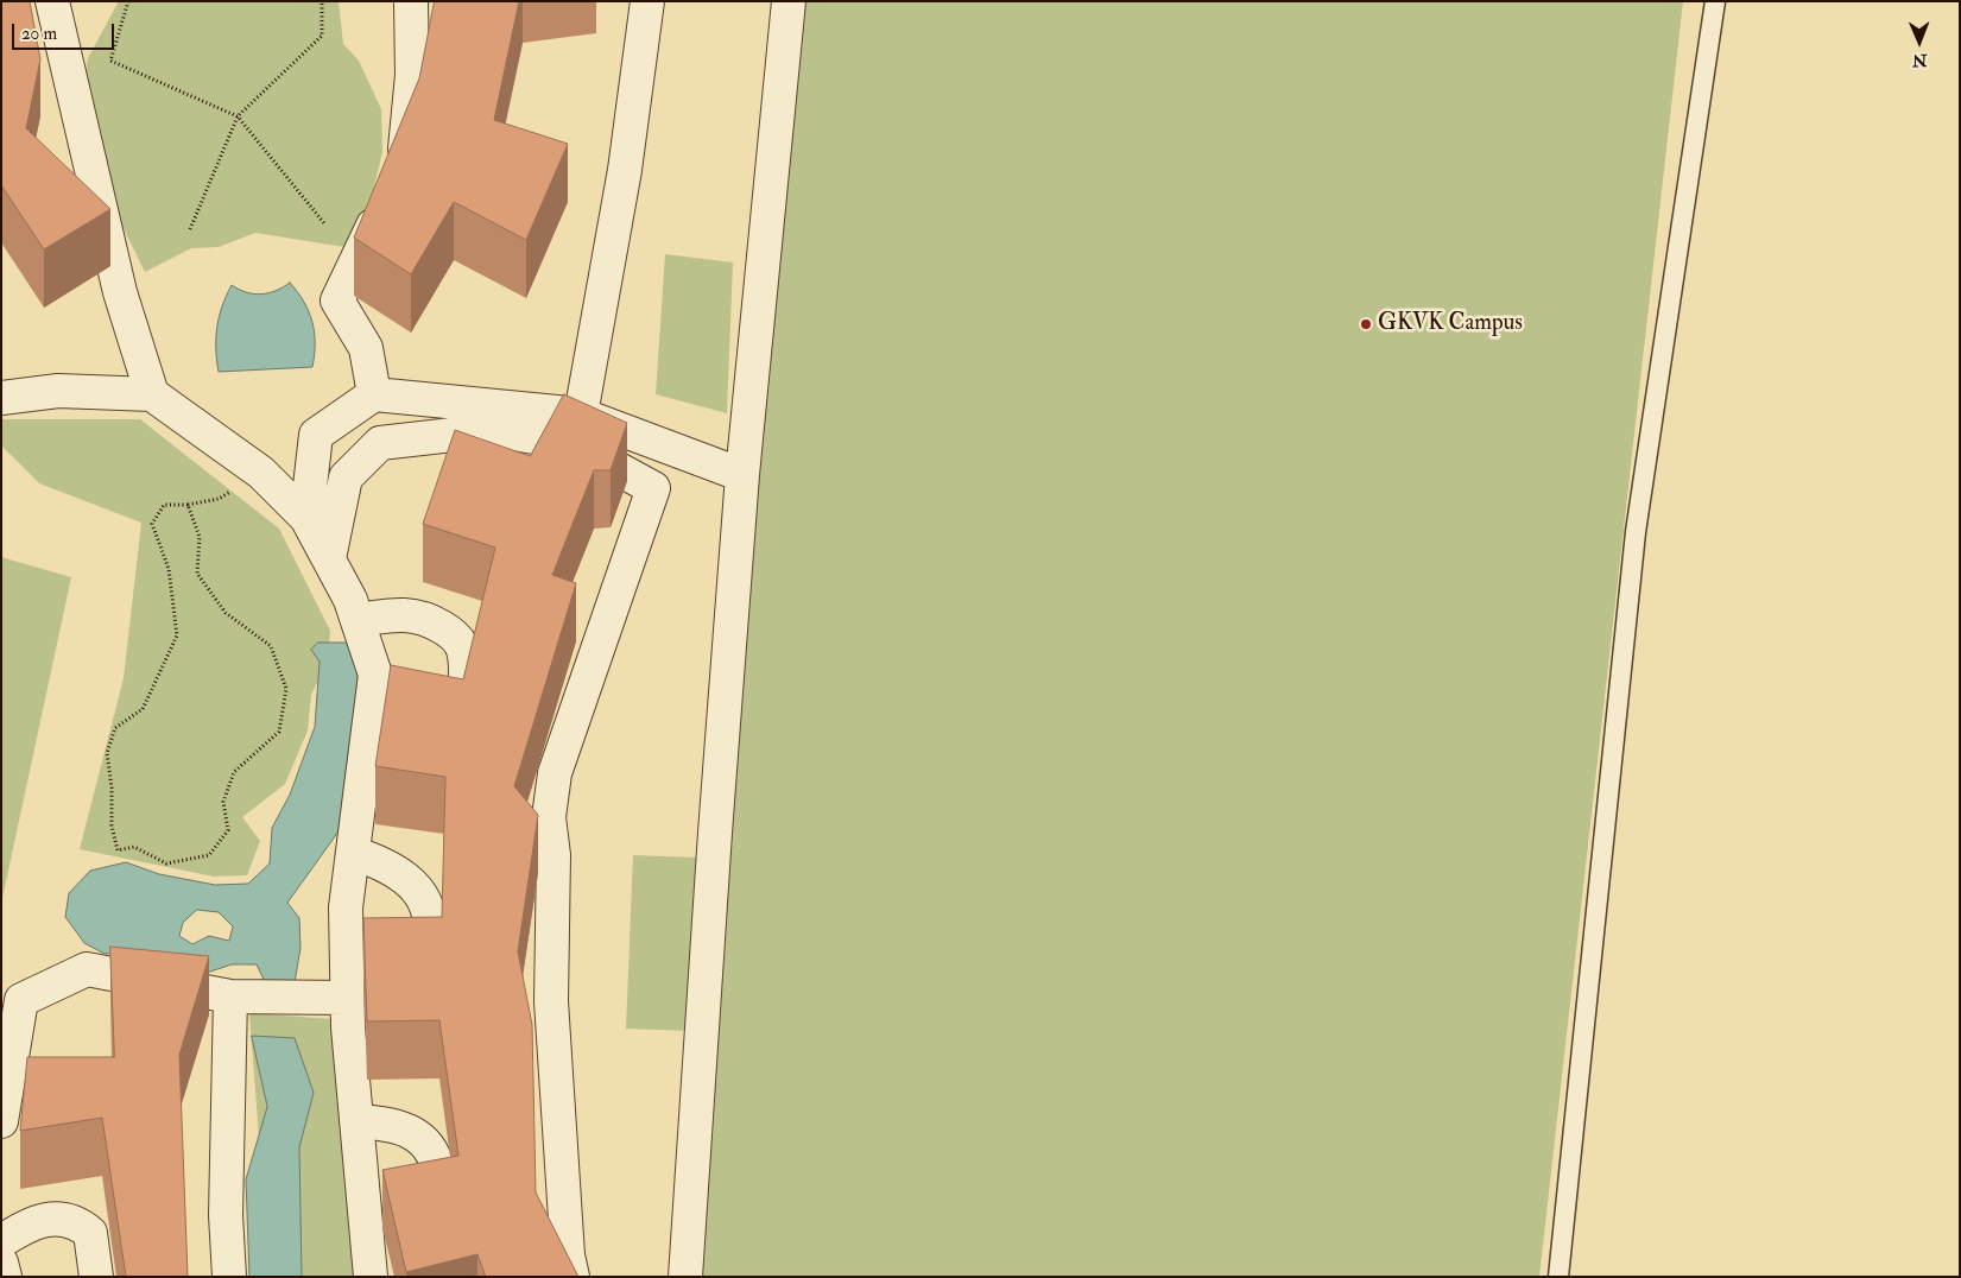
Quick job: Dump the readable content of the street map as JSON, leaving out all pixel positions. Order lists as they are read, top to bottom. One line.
{"places":["GKVK Campus"],"scale_bar":"20 m","north":"bottom"}
